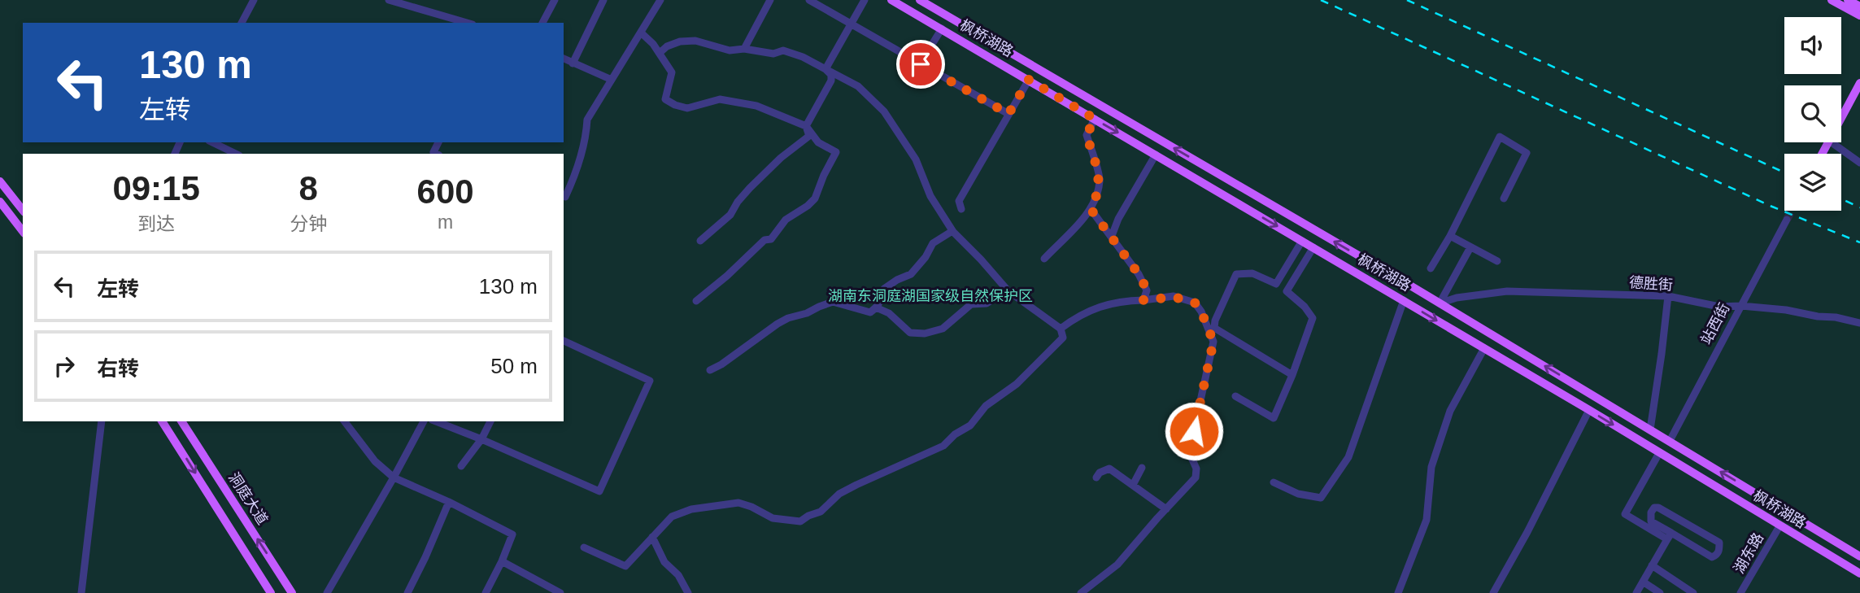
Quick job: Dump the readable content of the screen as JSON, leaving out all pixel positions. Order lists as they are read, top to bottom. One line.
{"streets":{"main road":["枫桥湖路","洞庭大道"],"street":["德胜街","站西街","湖东路"]},"crossings":[["枫桥湖路","德胜街"],["枫桥湖路","站西街"],["枫桥湖路","湖东路"],["德胜街","站西街"]],"parks":["湖南东洞庭湖国家级自然保护区"],"page":{"turn":["130 m","左转"],"eta":["09:15","到达","8","分钟","600","m"],"list":[{"name":"左转","value":"130 m"},{"name":"右转","value":"50 m"}]}}
